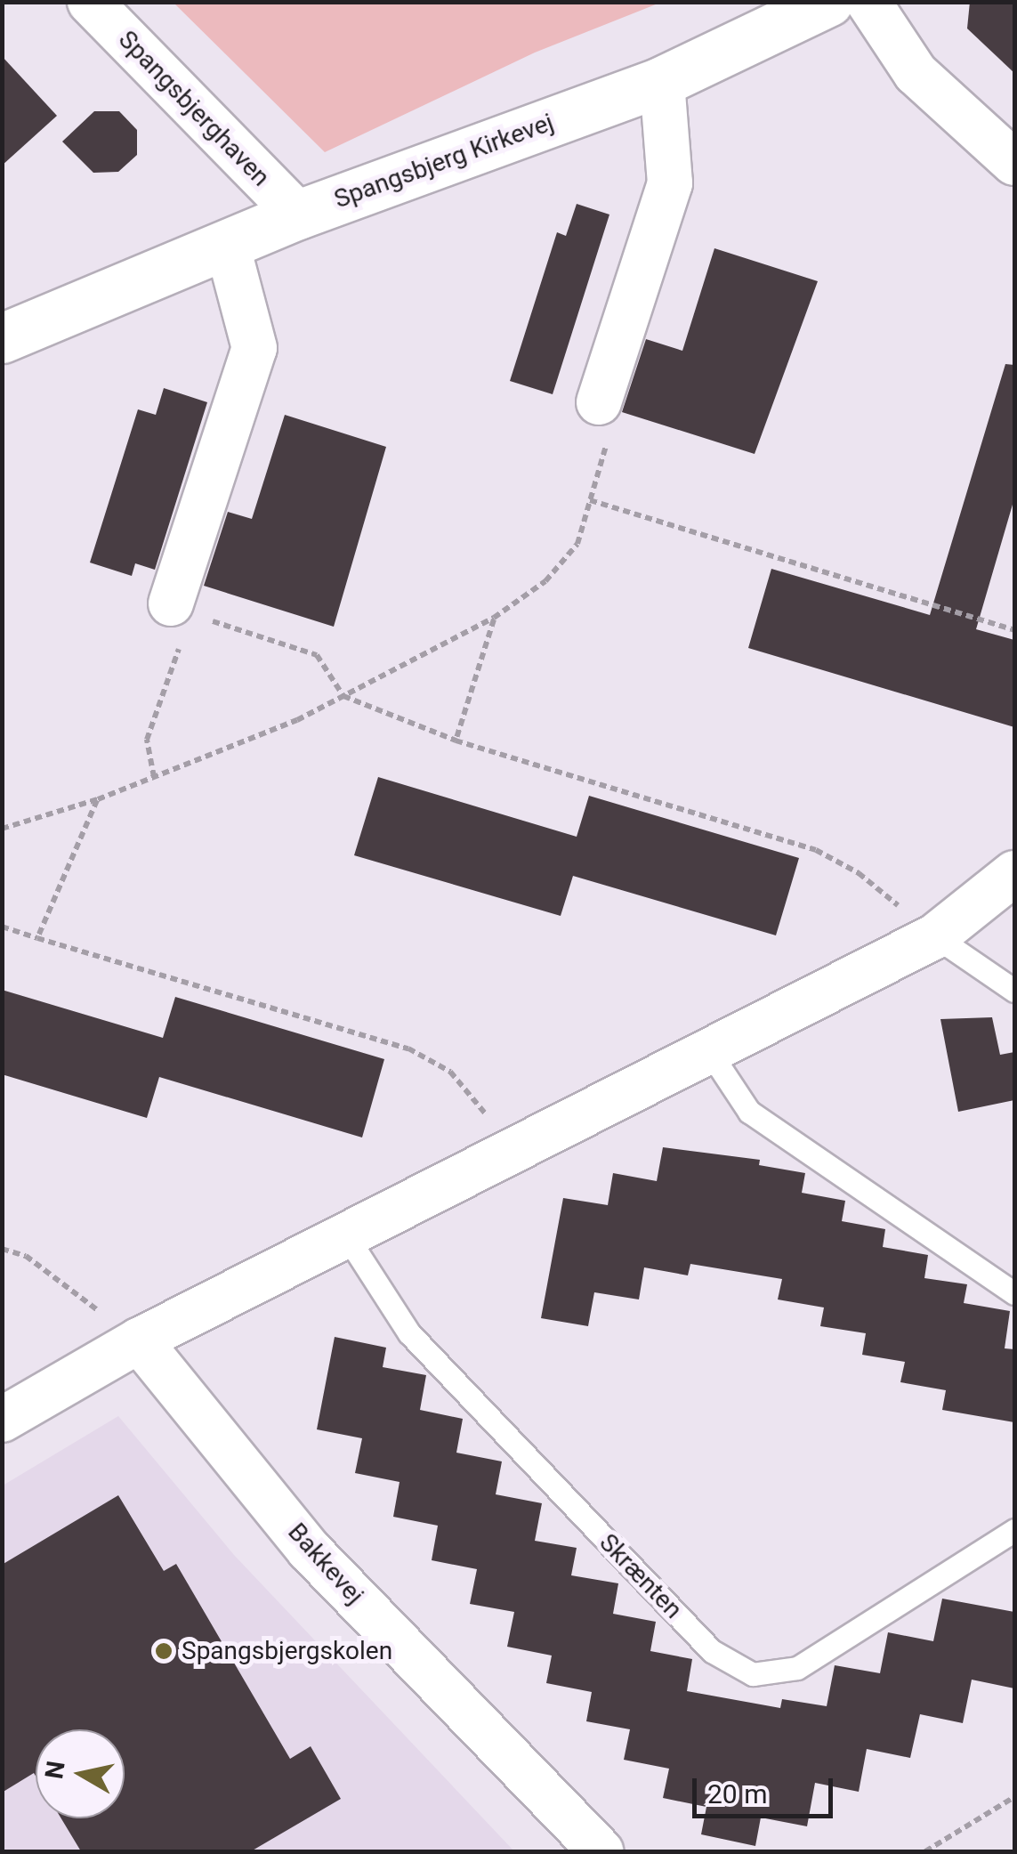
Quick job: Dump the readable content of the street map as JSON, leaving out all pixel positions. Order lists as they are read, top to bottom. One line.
{"streets":{"street":["Spangsbjerghaven","Spangsbjerg Kirkevej","Bakkevej"],"lane":["Skrænten"]},"crossings":[["Spangsbjerghaven","Spangsbjerg Kirkevej"]],"places":["Spangsbjergskolen"],"scale_bar":"20 m","north":"left"}
